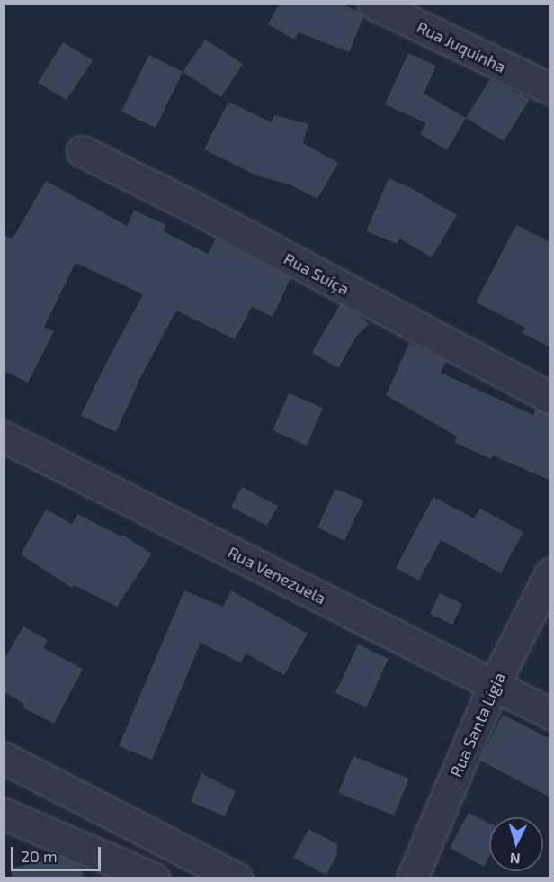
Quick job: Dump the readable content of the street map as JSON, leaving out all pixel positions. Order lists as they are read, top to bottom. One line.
{"streets":{"street":["Rua Juquinha","Rua Suíça","Rua Venezuela","Rua Santa Lígia"]},"crossings":[["Rua Venezuela","Rua Santa Lígia"]],"scale_bar":"20 m","north":"bottom"}
